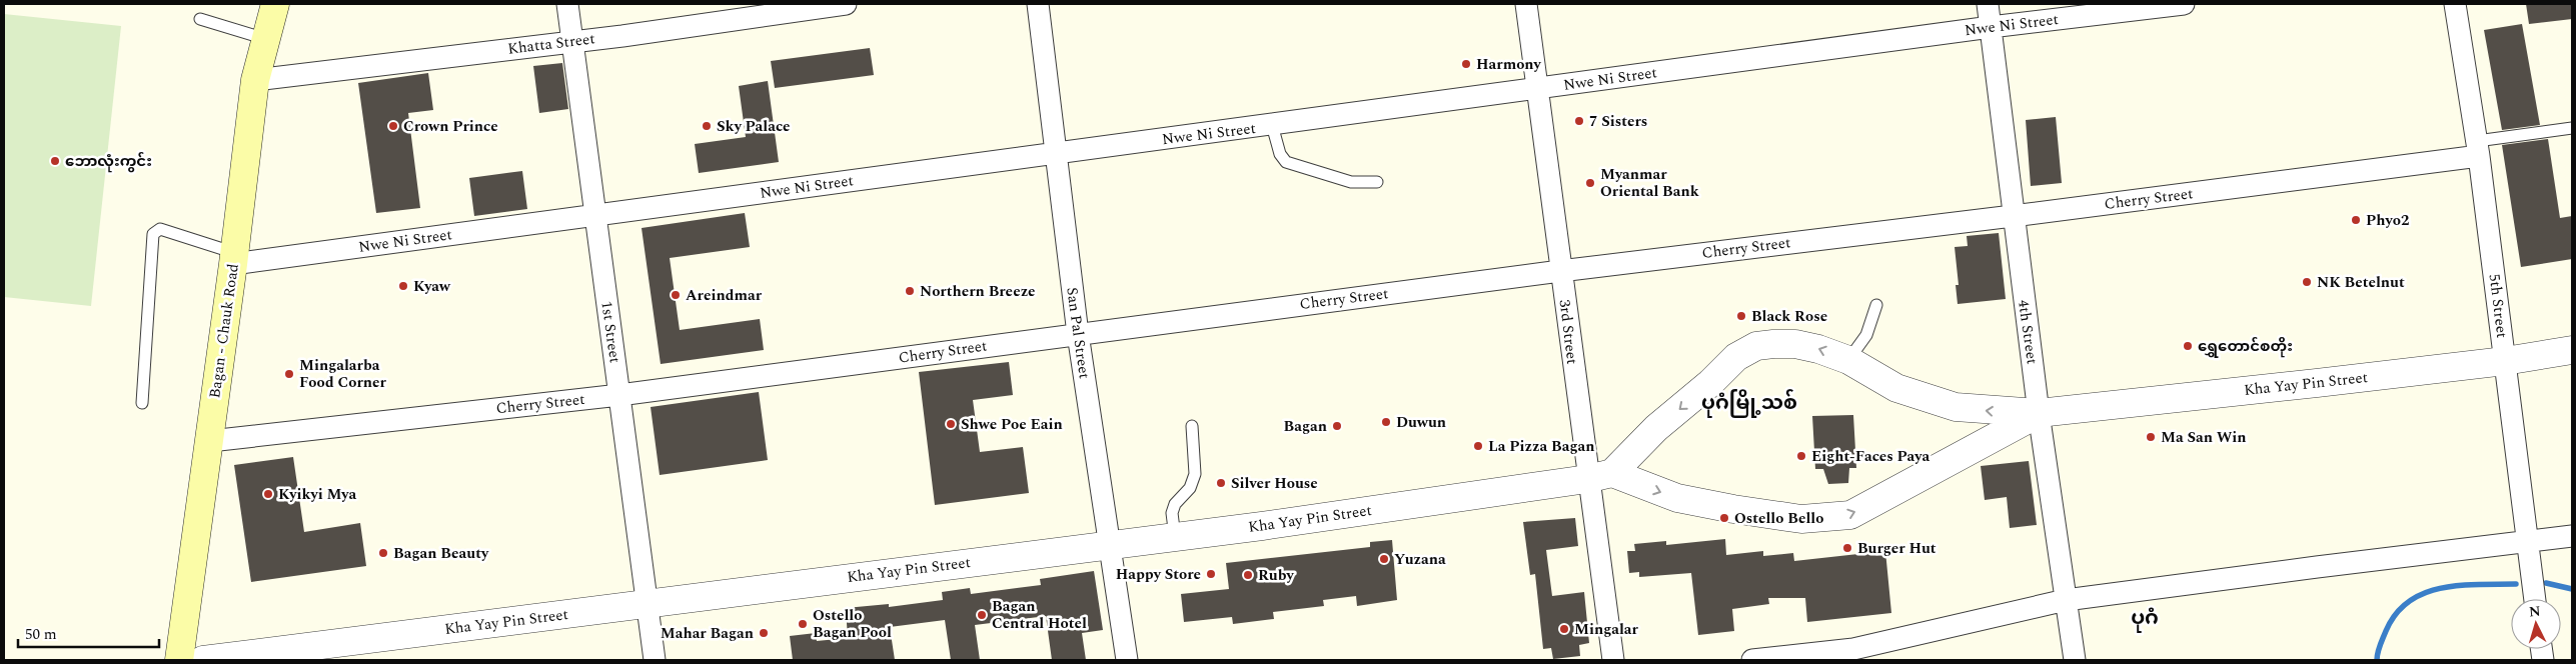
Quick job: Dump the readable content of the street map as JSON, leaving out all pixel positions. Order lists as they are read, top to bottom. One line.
{"streets":{"main road":["Bagan - Chauk Road"],"street":["Nwe Ni Street","Khatta Street","Cherry Street","5th Street","1st Street","3rd Street","4th Street","San Pal Street","Kha Yay Pin Street"]},"crossings":[["Nwe Ni Street","Bagan - Chauk Road"],["Nwe Ni Street","1st Street"],["Nwe Ni Street","3rd Street"],["Nwe Ni Street","4th Street"],["Nwe Ni Street","San Pal Street"],["Khatta Street","Bagan - Chauk Road"],["Khatta Street","1st Street"],["Cherry Street","5th Street"],["Cherry Street","Bagan - Chauk Road"],["Cherry Street","1st Street"],["Cherry Street","3rd Street"],["Cherry Street","4th Street"],["Cherry Street","San Pal Street"],["5th Street","Kha Yay Pin Street"],["1st Street","Kha Yay Pin Street"],["3rd Street","Kha Yay Pin Street"],["4th Street","Kha Yay Pin Street"],["San Pal Street","Kha Yay Pin Street"]],"districts":["ပုဂံမြို့သစ်","ပုဂံ"],"places":["Harmony","7 Sisters","Crown Prince","Sky Palace","ဘောလုံးကွင်း","Myanmar Oriental Bank","Phyo2","NK Betelnut","Kyaw","Northern Breeze","Areindmar","Black Rose","ရွှေတောင်စတိုး","Mingalarba Food Corner","Duwun","Shwe Poe Eain","Bagan","Ma San Win","La Pizza Bagan","Eight-Faces Paya","Silver House","Kyikyi Mya","Ostello Bello","Burger Hut","Bagan Beauty","Yuzana","Happy Store","Ruby","Bagan Central Hotel","Ostello Bagan Pool","Mingalar","Mahar Bagan"],"scale_bar":"50 m","north":"top"}
